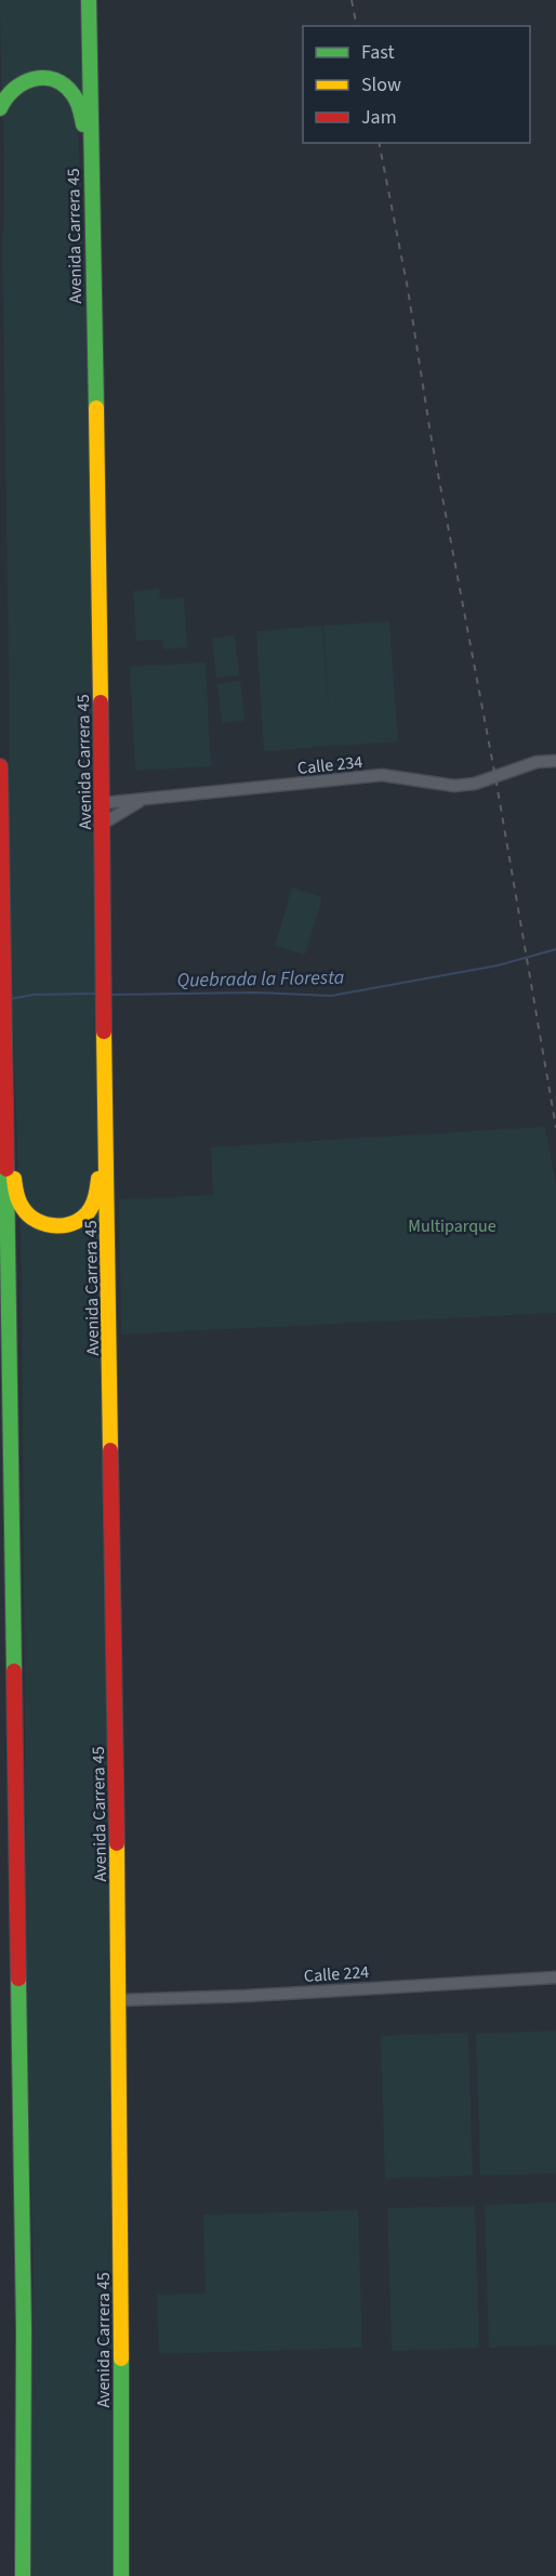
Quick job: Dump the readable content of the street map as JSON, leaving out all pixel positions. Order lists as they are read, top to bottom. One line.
{"streets":{"highway":["Avenida Carrera 45"],"street":["Calle 234","Calle 224"]},"crossings":[["Avenida Carrera 45","Calle 234"],["Avenida Carrera 45","Calle 224"]],"water":["Quebrada la Floresta"],"parks":["Multiparque"],"legend":["Fast","Slow","Jam"]}
